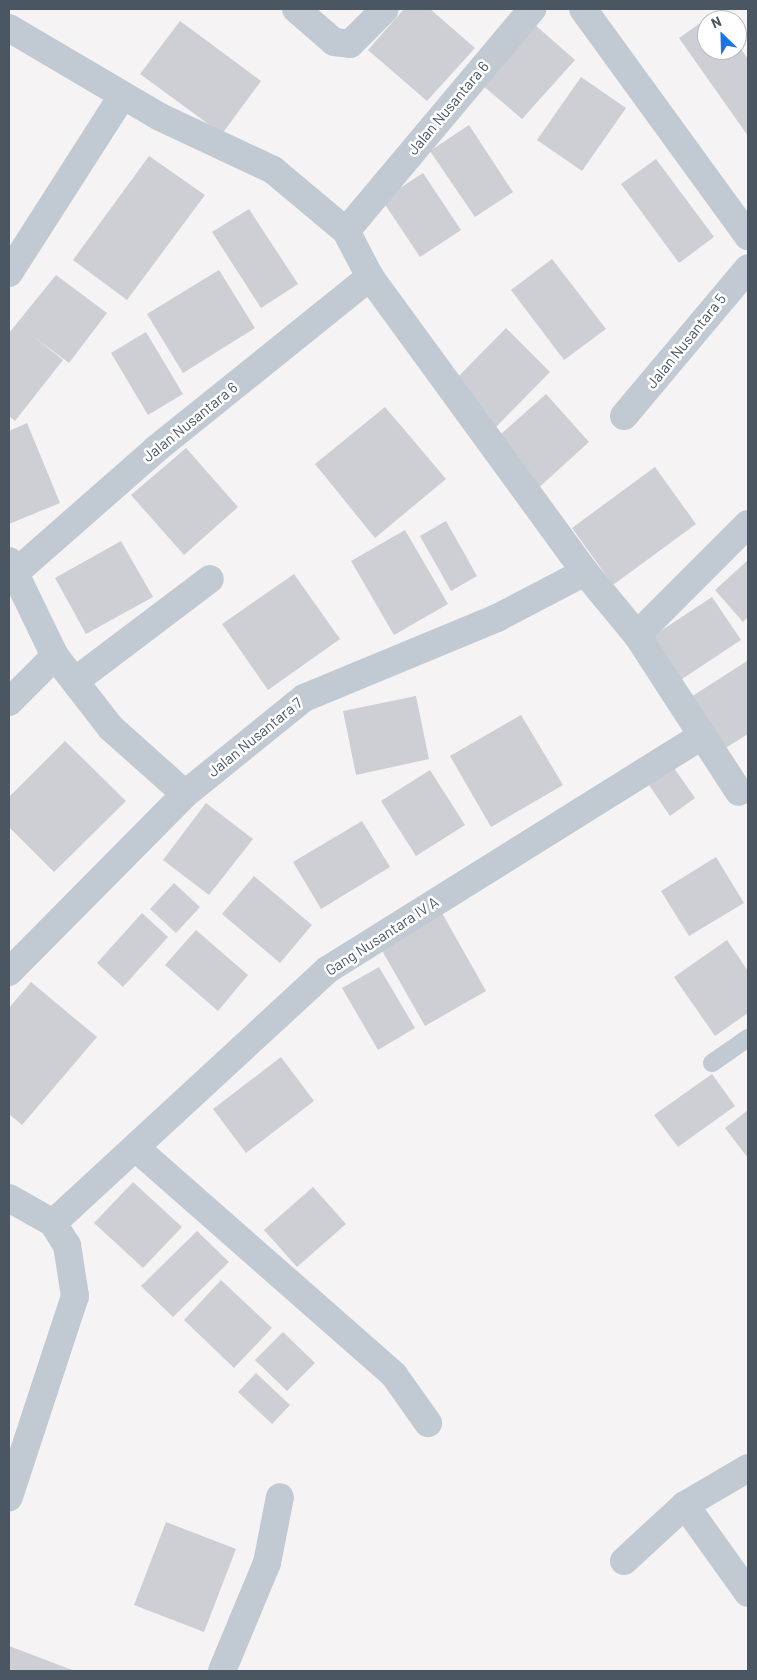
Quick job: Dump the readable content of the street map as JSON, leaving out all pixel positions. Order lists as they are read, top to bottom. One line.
{"streets":{"street":["Jalan Nusantara 6","Jalan Nusantara 5","Jalan Nusantara 7","Gang Nusantara IV A"]},"north":"top left"}
